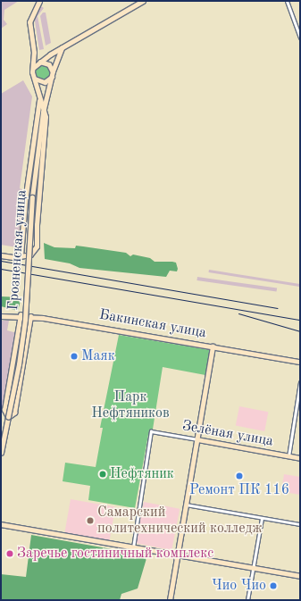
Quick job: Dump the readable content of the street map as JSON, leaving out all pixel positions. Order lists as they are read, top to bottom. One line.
{"streets":{"main road":["Грозненская улица","Бакинская улица","Зелёная улица"]},"parks":["Парк Нефтяников"],"places":["Маяк","Нефтяник","Ремонт ПК 116","Самарский политехнический колледж","Заречье гостиничный комплекс","Чио Чио"]}
